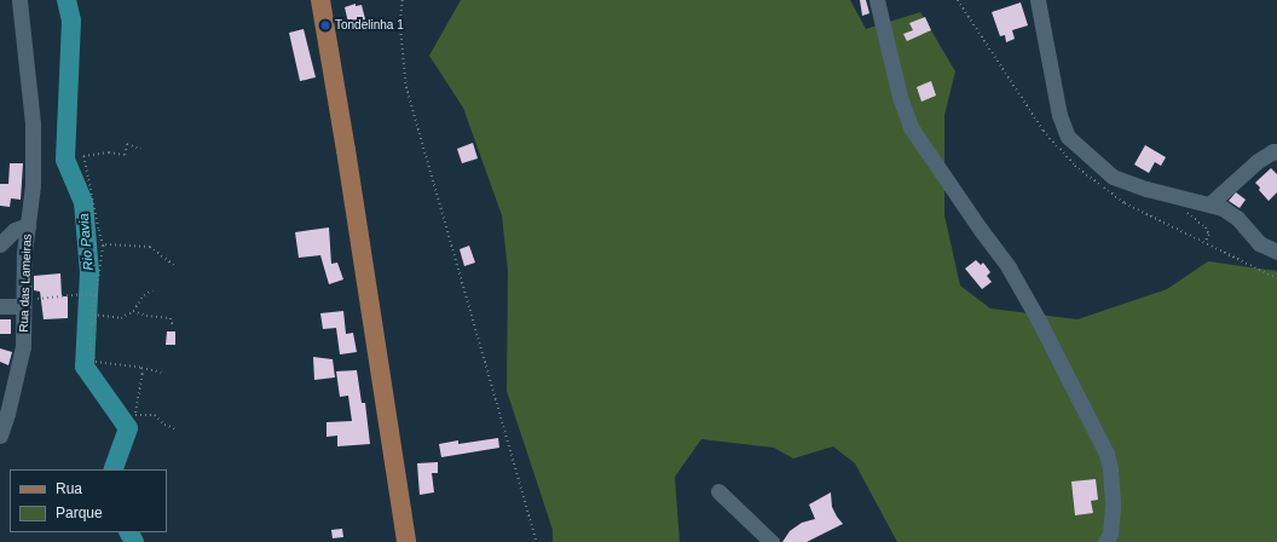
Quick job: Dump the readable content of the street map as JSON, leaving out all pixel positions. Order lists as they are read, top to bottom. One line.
{"streets":{"street":["Rua das Lameiras"]},"water":["Rio Pavia"],"places":["Tondelinha 1"],"legend":["Rua","Parque"]}
